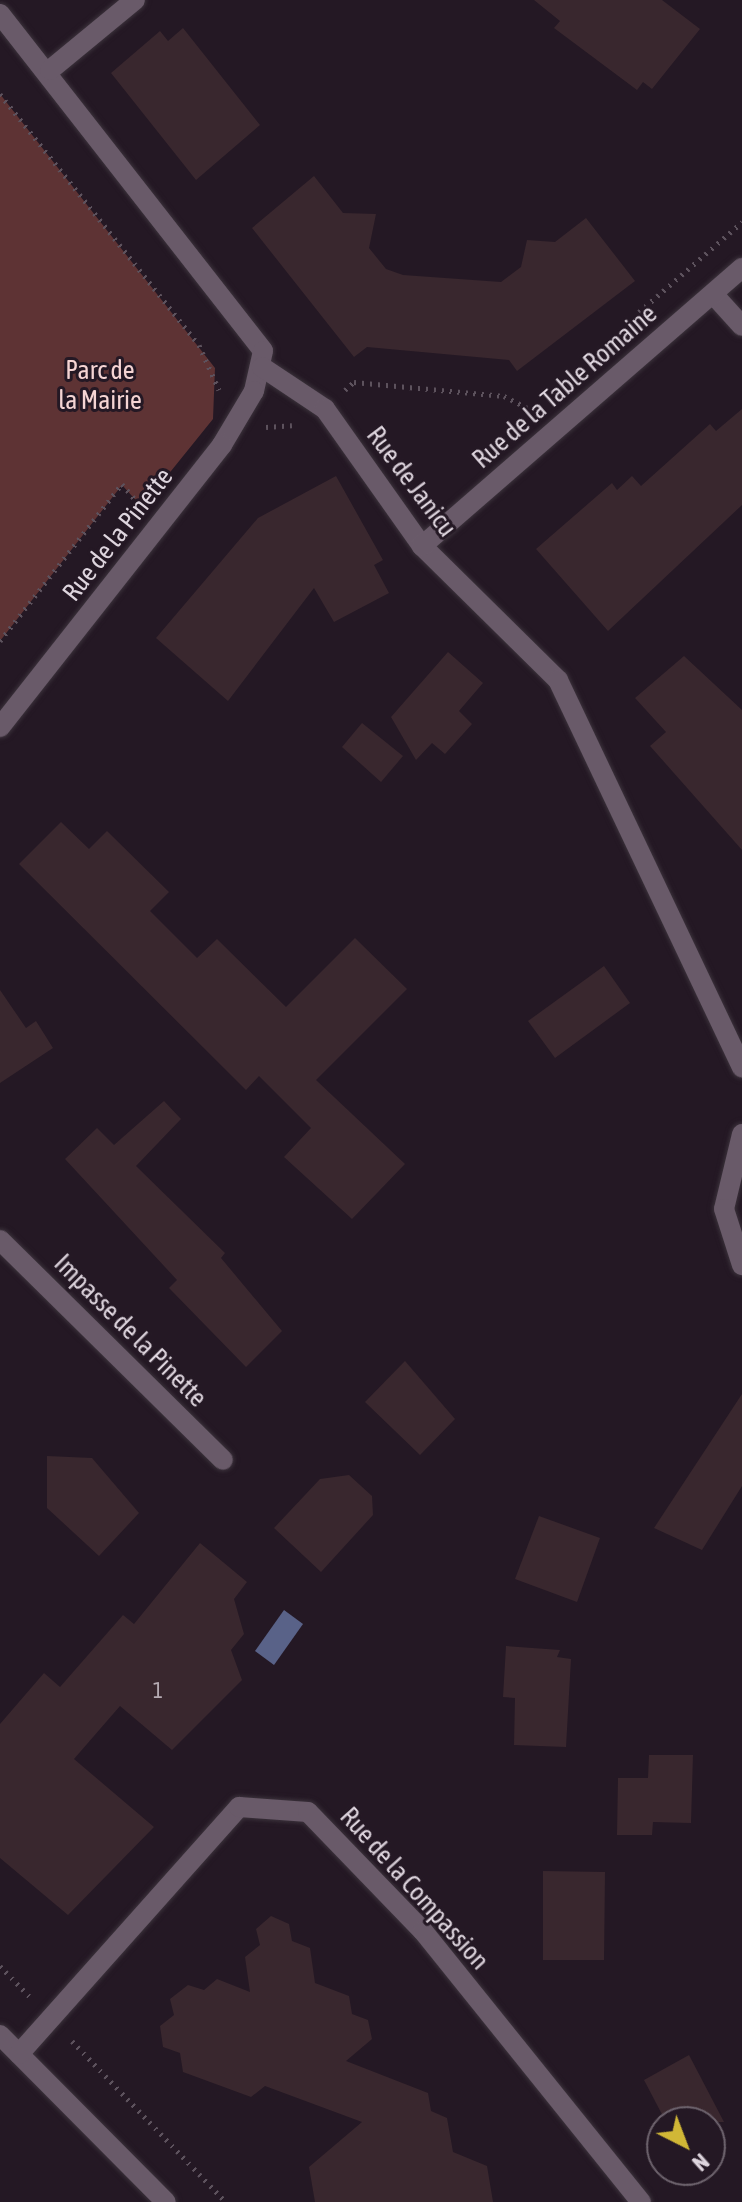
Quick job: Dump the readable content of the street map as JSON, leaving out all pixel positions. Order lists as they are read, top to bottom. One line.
{"streets":{"street":["Rue de la Table Romaine","Rue de Janicu","Rue de la Pinette","Impasse de la Pinette","Rue de la Compassion"]},"crossings":[["Rue de la Table Romaine","Rue de Janicu"],["Rue de Janicu","Rue de la Pinette"]],"parks":["Parc de la Mairie"],"house_numbers":["1"],"north":"bottom right"}
